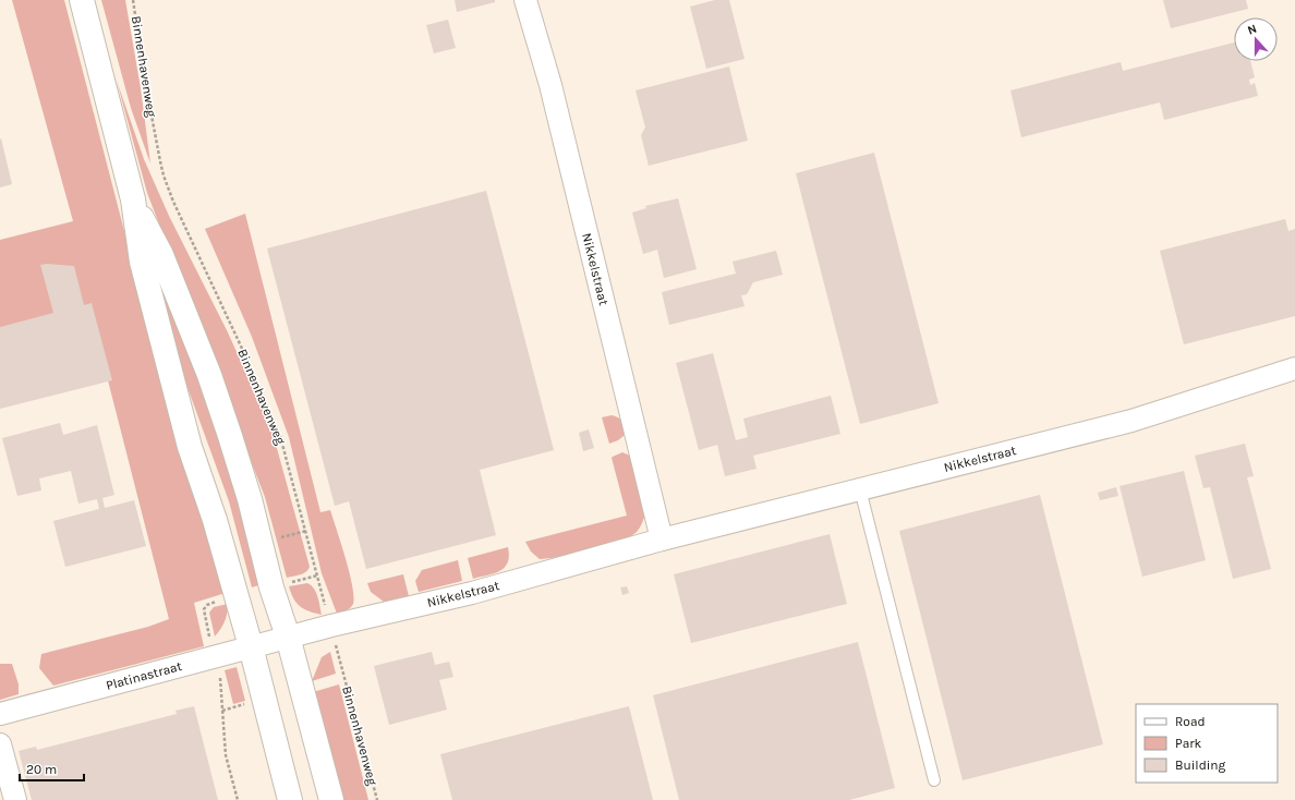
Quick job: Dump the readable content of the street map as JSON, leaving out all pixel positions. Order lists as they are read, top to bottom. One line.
{"streets":{"street":["Nikkelstraat","Platinastraat"],"path":["Binnenhavenweg"]},"crossings":[["Binnenhavenweg","Nikkelstraat"],["Nikkelstraat","Platinastraat"]],"legend":["Road","Park","Building"],"scale_bar":"20 m","north":"top"}
